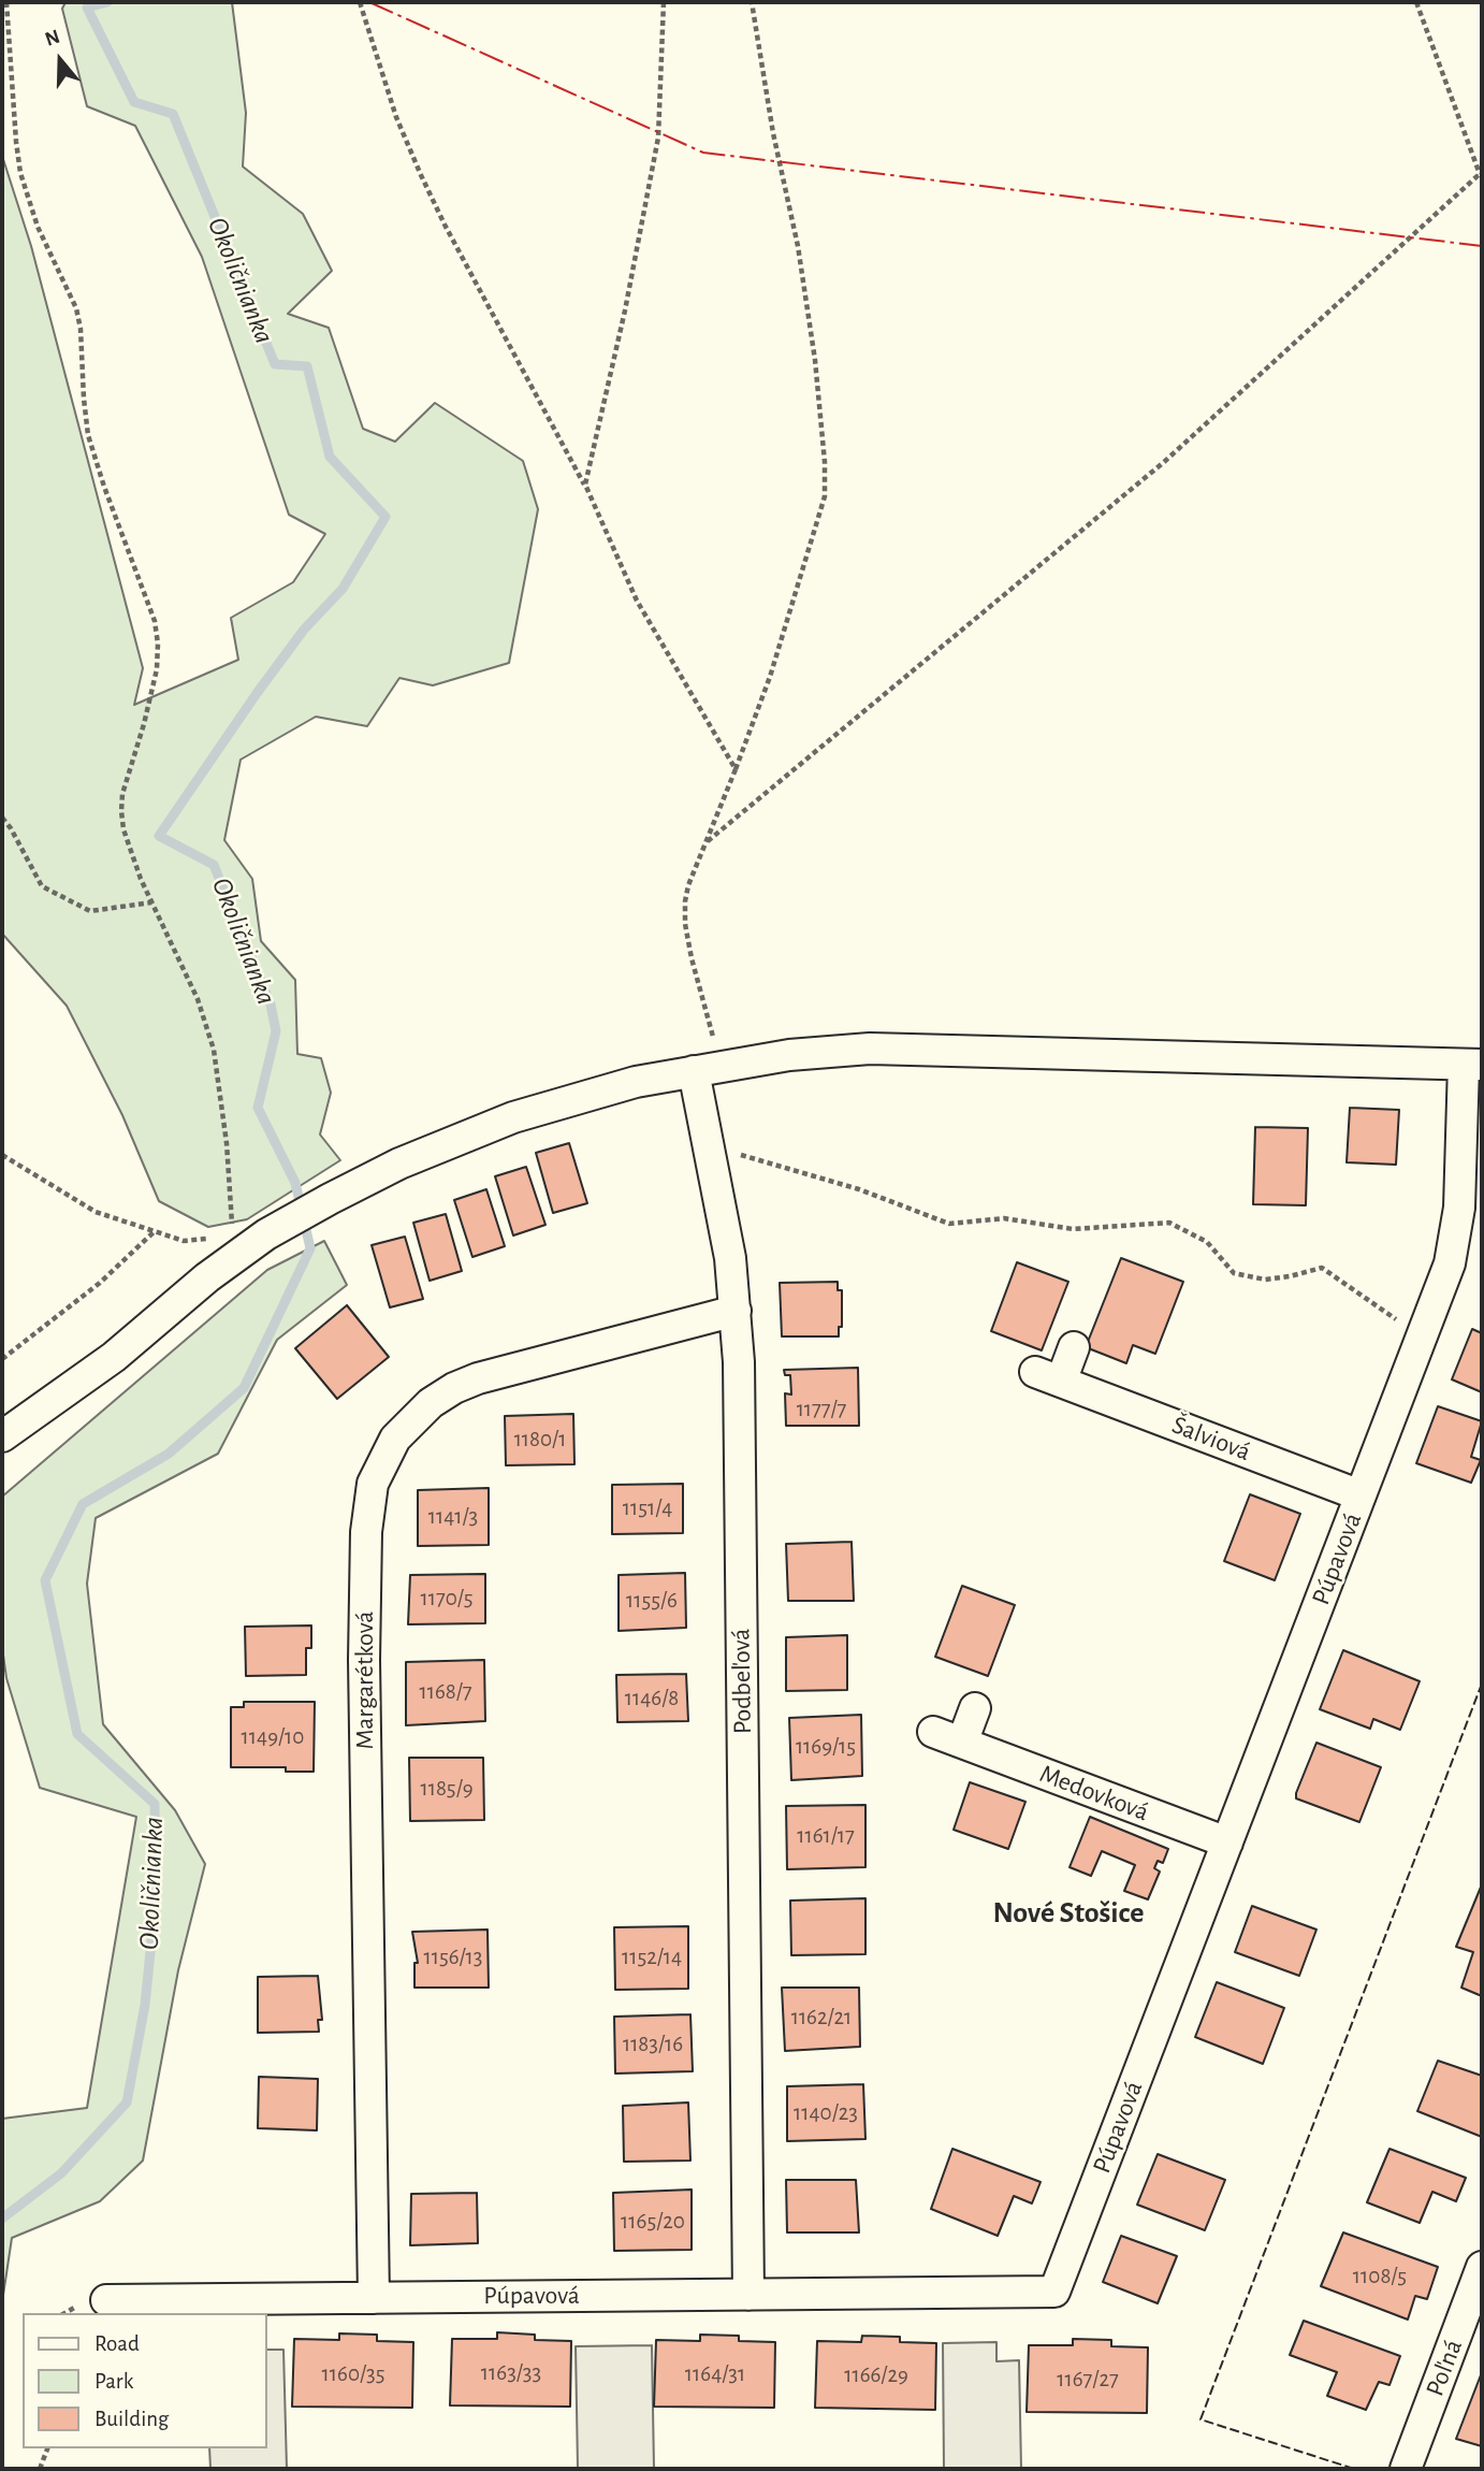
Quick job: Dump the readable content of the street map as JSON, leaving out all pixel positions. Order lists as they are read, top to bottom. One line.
{"streets":{"street":["Šalviová","Púpavová","Margarétková","Podbeľová","Medovková","Poľná"]},"crossings":[["Šalviová","Púpavová"],["Púpavová","Margarétková"],["Púpavová","Podbeľová"],["Púpavová","Medovková"],["Margarétková","Podbeľová"]],"districts":["Nové Stošice"],"water":["Okoličnianka"],"house_numbers":["1177/7","1180/1","1151/4","1141/3","1170/5","1155/6","1168/7","1146/8","1149/10","1169/15","1185/9","1161/17","1156/13","1152/14","1162/21","1183/16","1140/23","1165/20","1108/5","1163/33","1160/35","1164/31","1166/29","1167/27"],"legend":["Road","Park","Building"],"north":"top"}
